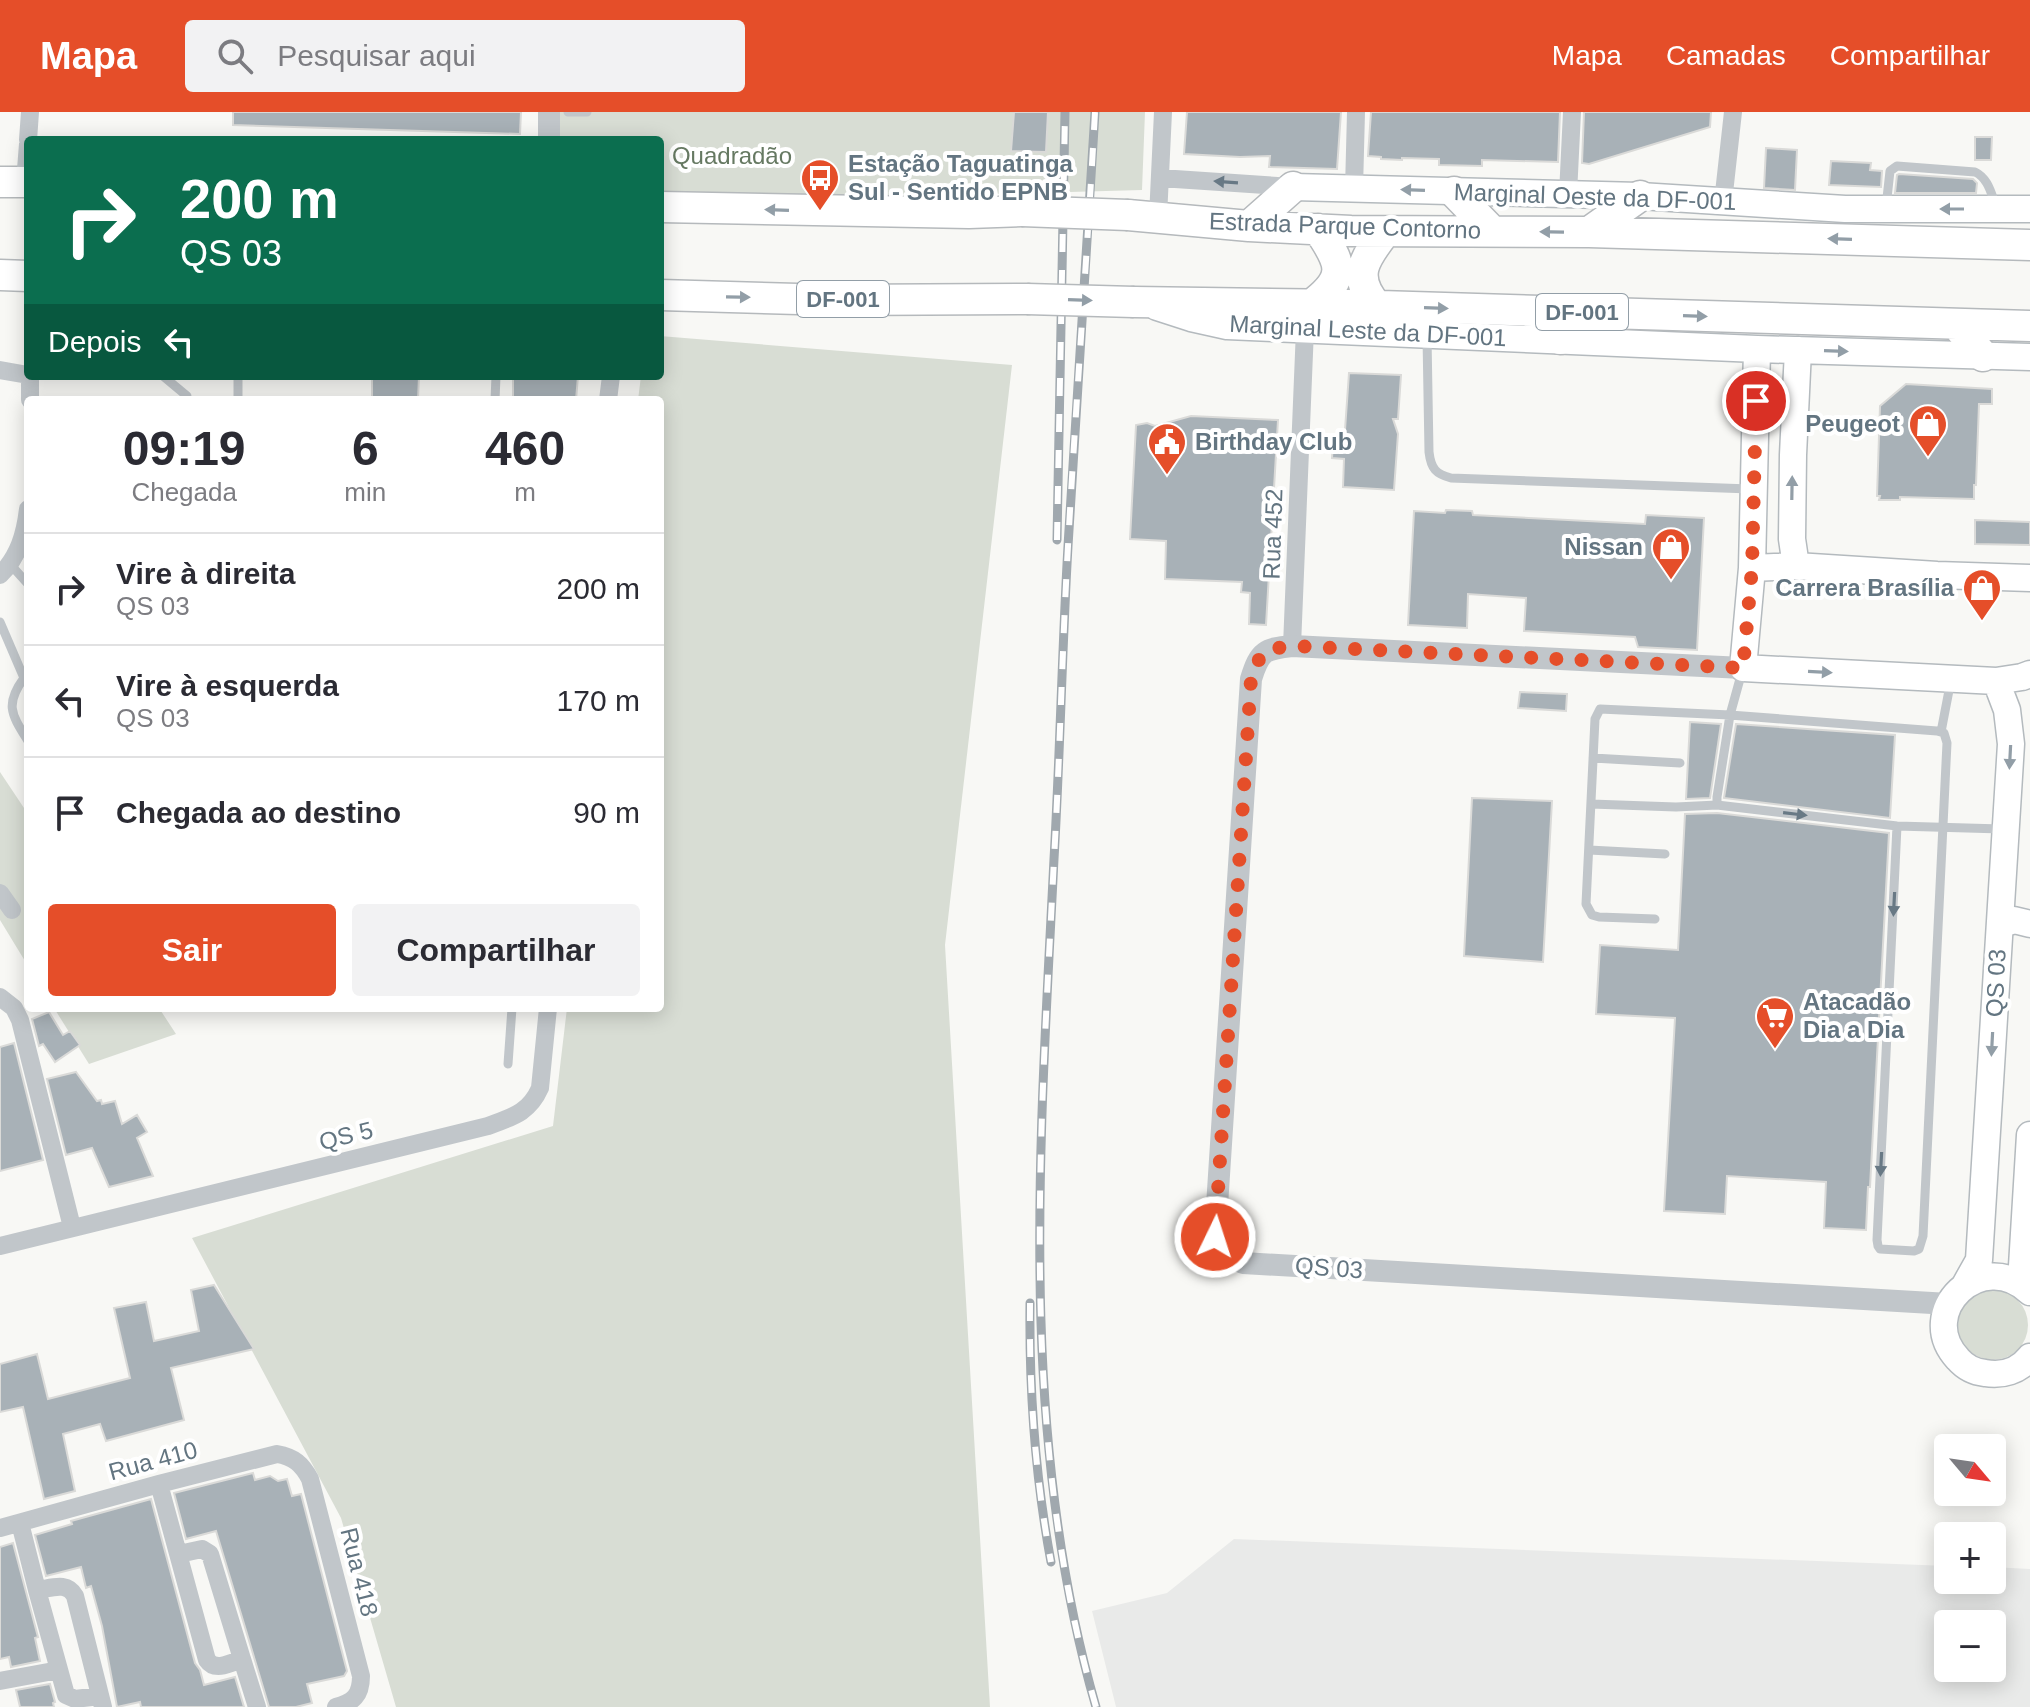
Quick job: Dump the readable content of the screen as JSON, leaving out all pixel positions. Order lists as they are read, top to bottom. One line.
{"streets":{"highway":["Estrada Parque Contorno","DF-001"],"main road":["Marginal Oeste da DF-001","Marginal Leste da DF-001","QS 03"],"street":["Rua 452","QS 5","Rua 410","Rua 418"]},"crossings":[["DF-001","Marginal Leste da DF-001"],["DF-001","Rua 452"],["Marginal Leste da DF-001","Rua 452"],["Rua 452","QS 03"],["Rua 410","Rua 418"]],"one_way":["Marginal Oeste da DF-001"],"parks":["Quadradão"],"places":{"bus stop":["Estação Taguatinga Sul - Sentido EPNB"],"shop":["Peugeot","Nissan","Carrera Brasília"],"public building":["Birthday Club"],"supermarket":["Atacadão Dia a Dia"]},"north":"bottom right","page":{"header":"Mapa","search":"Pesquisar aqui","nav":["Mapa","Camadas","Compartilhar"],"turn":["200 m","QS 03"],"then":"Depois","eta":["09:19","Chegada","6","min","460","m"],"list":[{"name":"Vire à direita","note":"QS 03","value":"200 m"},{"name":"Vire à esquerda","note":"QS 03","value":"170 m"},{"name":"Chegada ao destino","value":"90 m"}],"buttons":["Sair","Compartilhar"],"map_buttons":["+","−"]}}
